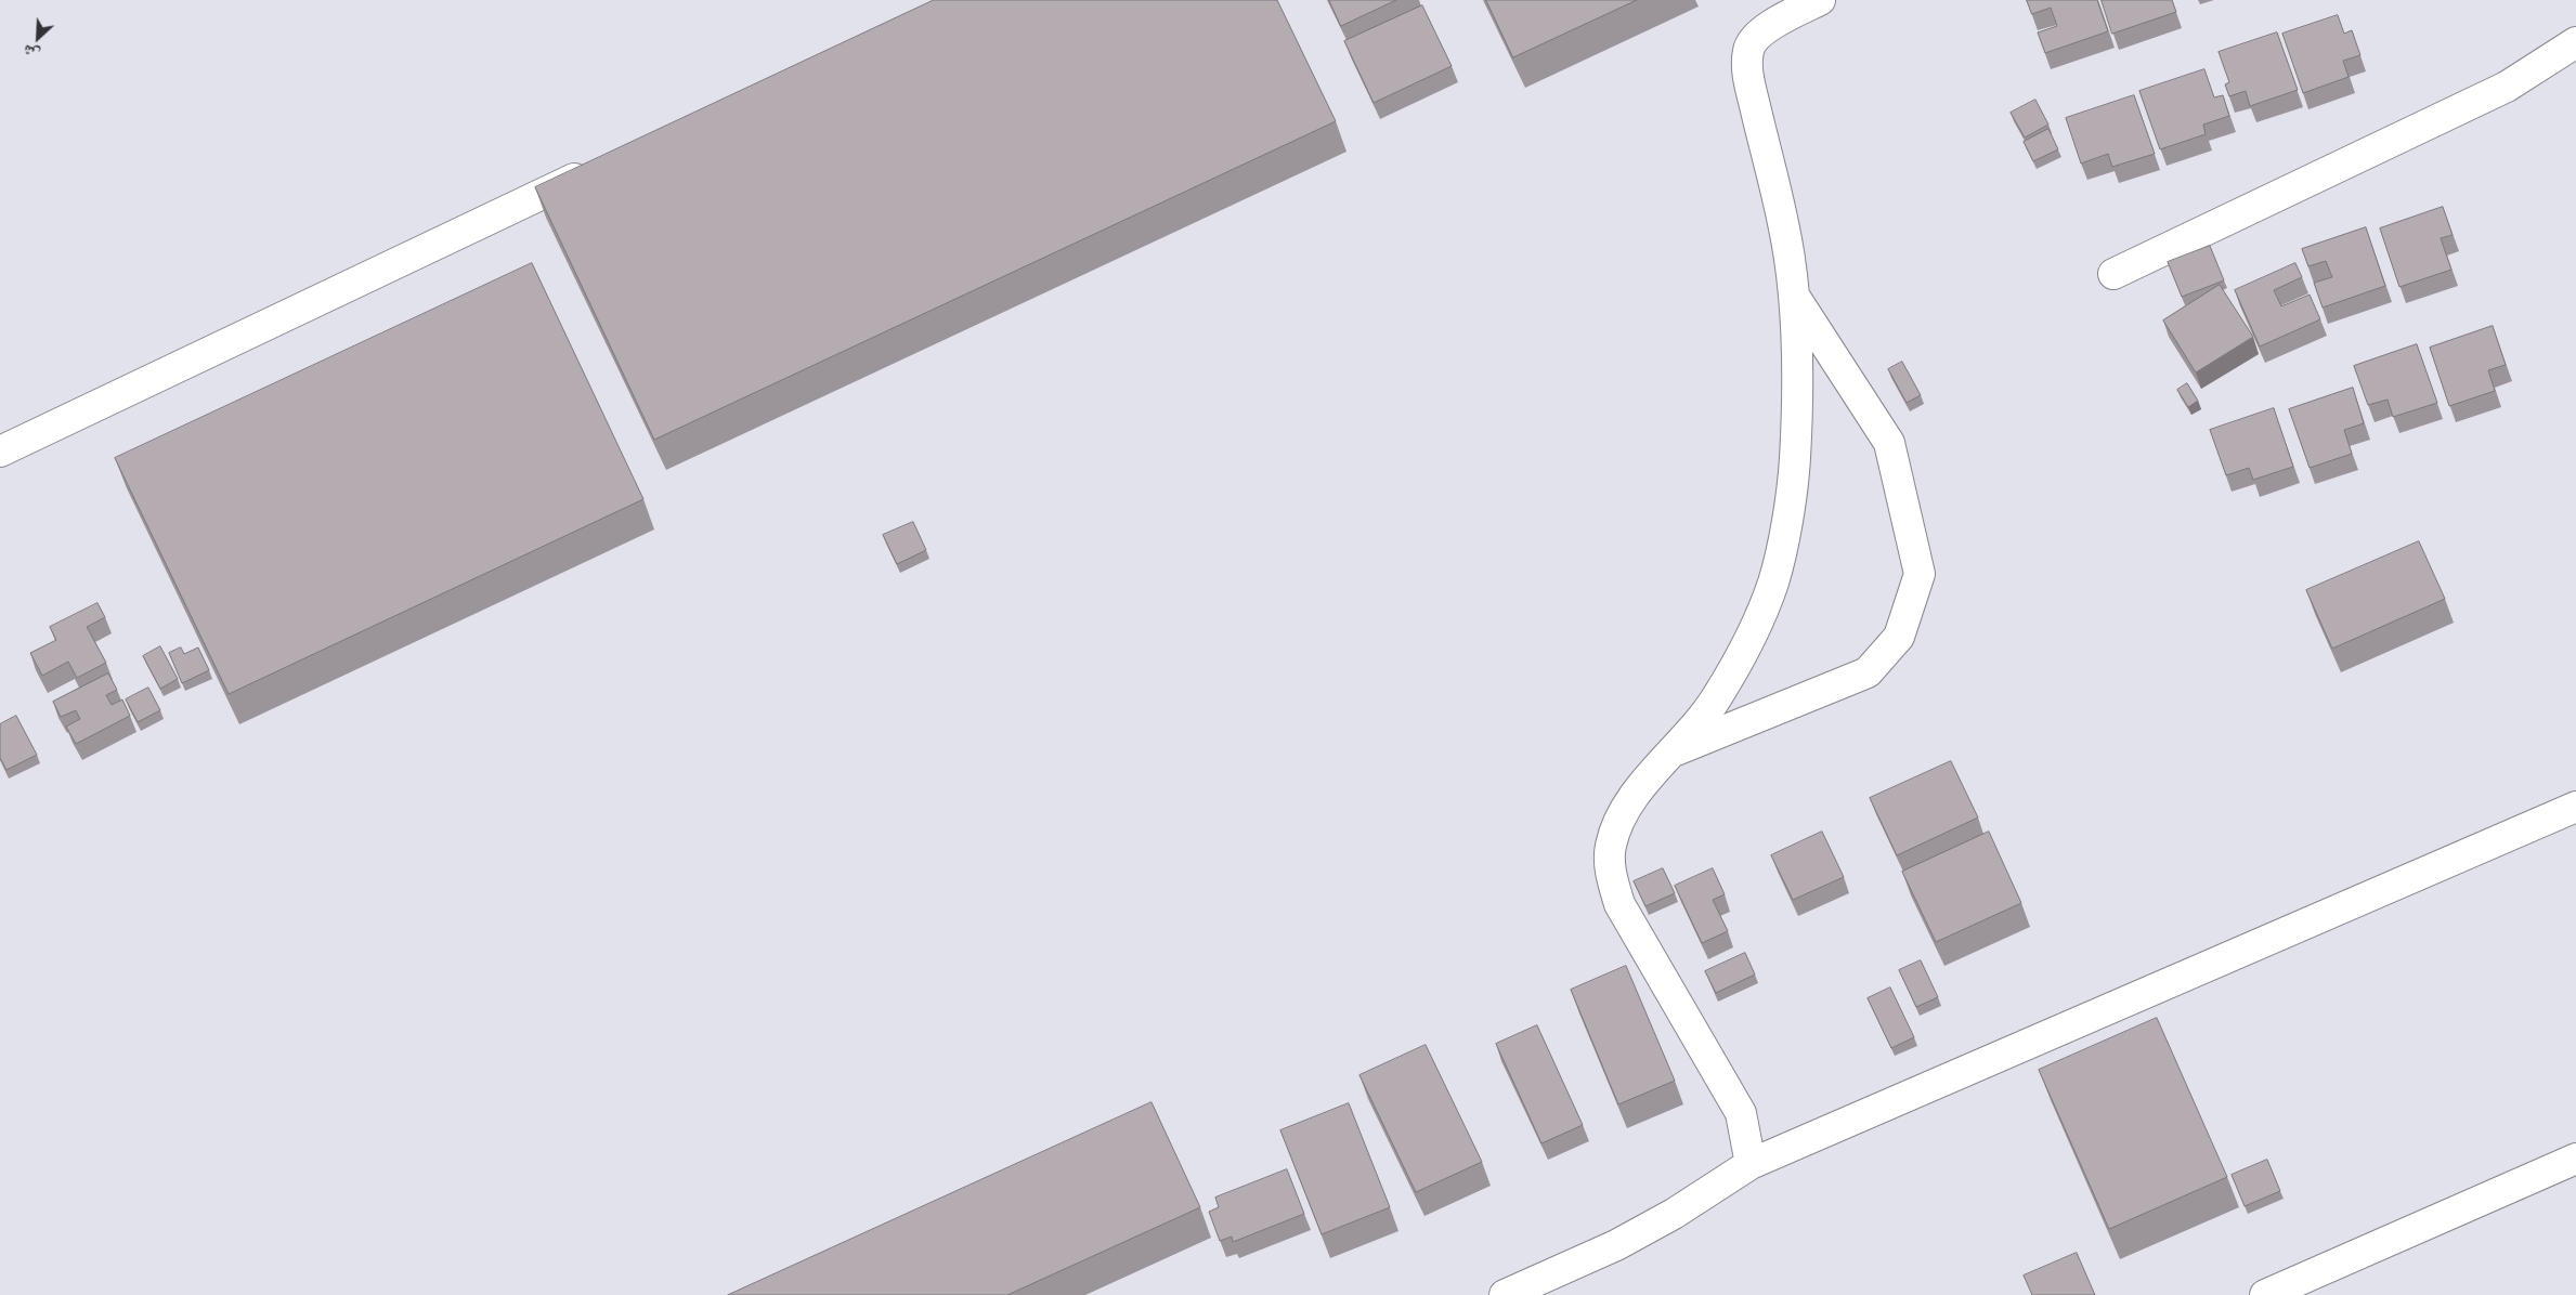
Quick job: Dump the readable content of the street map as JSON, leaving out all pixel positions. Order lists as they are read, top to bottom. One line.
{"north":"bottom left"}
